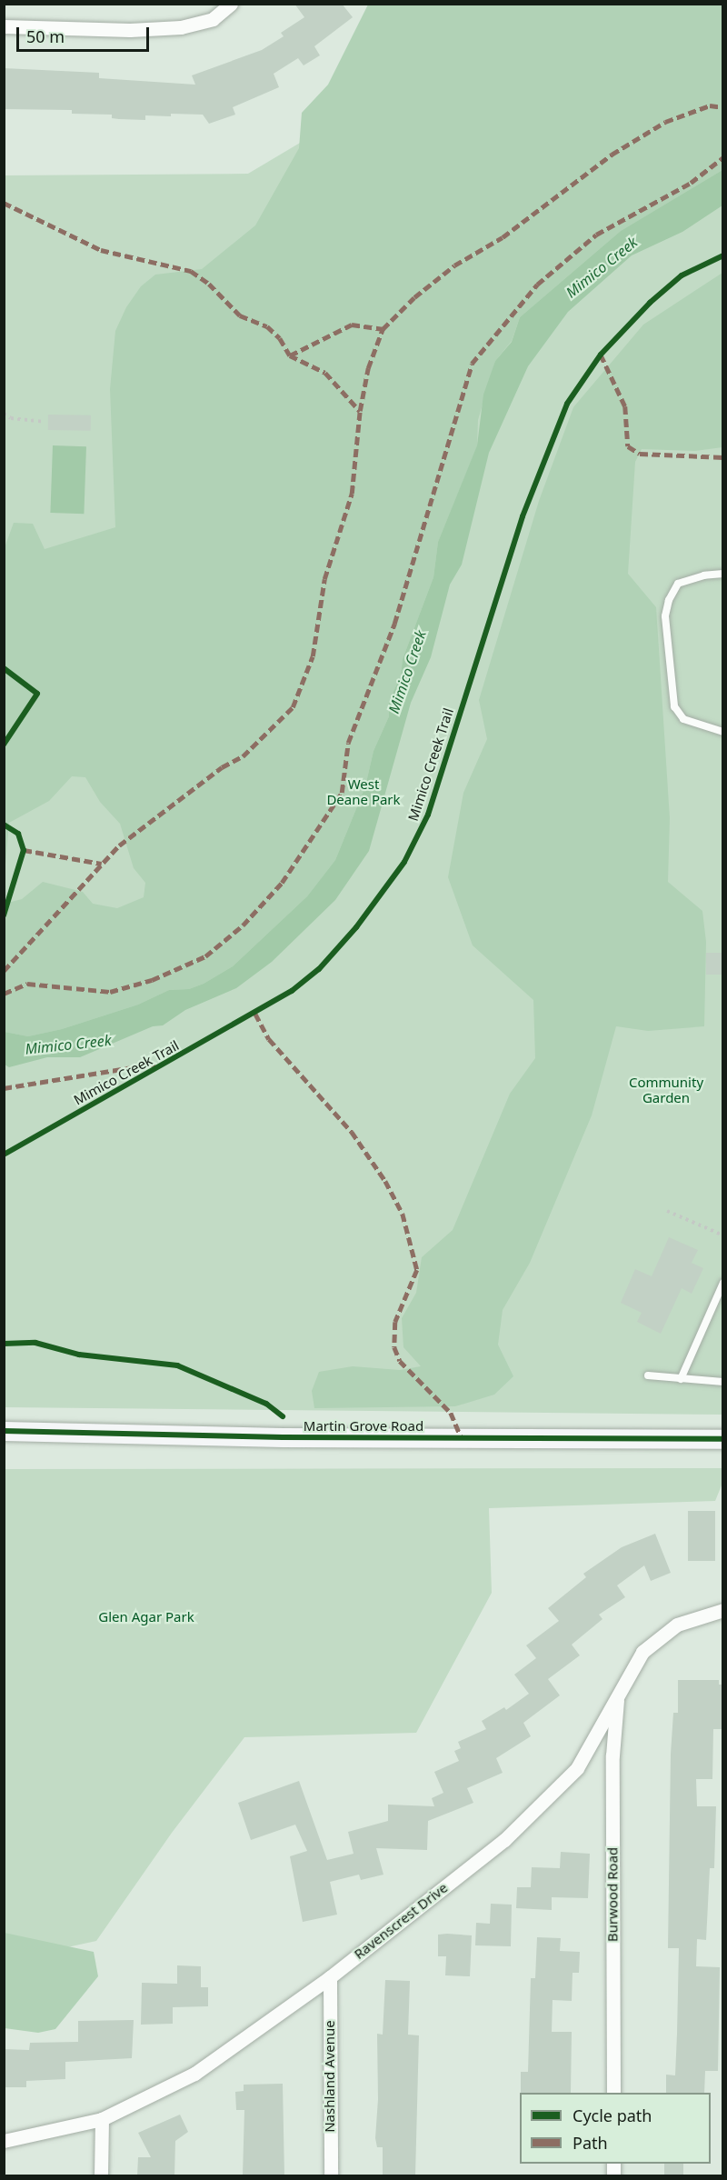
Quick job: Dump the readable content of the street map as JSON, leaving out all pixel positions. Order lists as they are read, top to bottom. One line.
{"streets":{"main road":["Martin Grove Road"],"street":["Burwood Road","Ravenscrest Drive","Nashland Avenue"],"cycle path":["Mimico Creek Trail"]},"crossings":[["Burwood Road","Ravenscrest Drive"],["Ravenscrest Drive","Nashland Avenue"]],"water":["Mimico Creek"],"parks":["West Deane Park","Community Garden","Glen Agar Park"],"legend":["Cycle path","Path"],"scale_bar":"50 m"}
